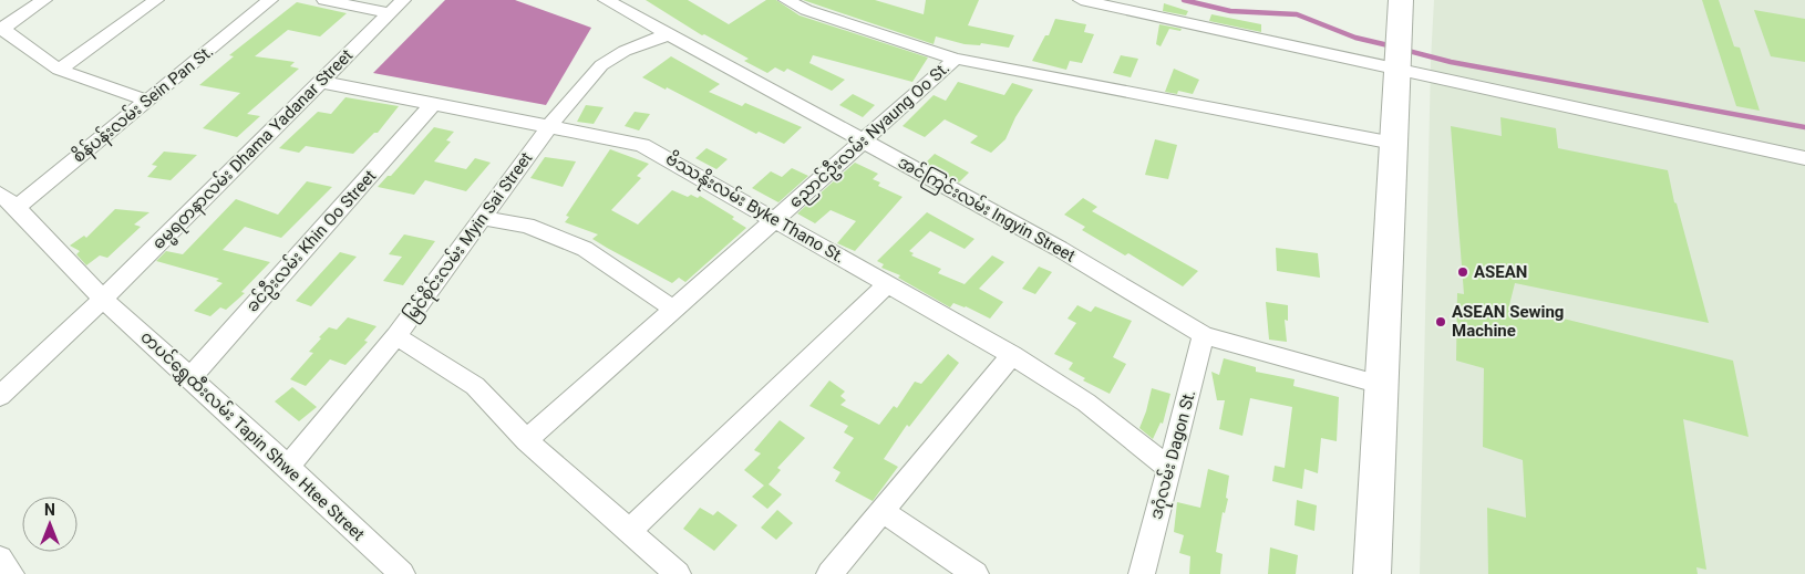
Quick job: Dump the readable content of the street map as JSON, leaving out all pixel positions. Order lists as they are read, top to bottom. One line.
{"streets":{"street":["စိန်ပန်းလမ်း Sein Pan St.","ညောင်ဦးလမ်း Nyaung Oo St.","ဓမ္မရတနာလမ်း Dhama Yadanar Street","ဗိဿနိုးလမ်း Byke Thano St.","အင်ကြင်းလမ်း Ingyin Street","မြင်စိုင်းလမ်း Myin Sai Street","ခင်ဦးလမ်း Khin Oo Street","တပင်ရွှေထီးလမ်း Tapin Shwe Htee Street","ဒဂုံလမ်း Dagon St."]},"crossings":[["စိန်ပန်းလမ်း Sein Pan St.","တပင်ရွှေထီးလမ်း Tapin Shwe Htee Street"],["ညောင်ဦးလမ်း Nyaung Oo St.","ဗိဿနိုးလမ်း Byke Thano St."],["ညောင်ဦးလမ်း Nyaung Oo St.","အင်ကြင်းလမ်း Ingyin Street"],["ဓမ္မရတနာလမ်း Dhama Yadanar Street","ဗိဿနိုးလမ်း Byke Thano St."],["ဓမ္မရတနာလမ်း Dhama Yadanar Street","တပင်ရွှေထီးလမ်း Tapin Shwe Htee Street"],["ဗိဿနိုးလမ်း Byke Thano St.","မြင်စိုင်းလမ်း Myin Sai Street"],["ဗိဿနိုးလမ်း Byke Thano St.","ခင်ဦးလမ်း Khin Oo Street"],["ဗိဿနိုးလမ်း Byke Thano St.","ဒဂုံလမ်း Dagon St."],["အင်ကြင်းလမ်း Ingyin Street","မြင်စိုင်းလမ်း Myin Sai Street"],["အင်ကြင်းလမ်း Ingyin Street","ဒဂုံလမ်း Dagon St."],["မြင်စိုင်းလမ်း Myin Sai Street","တပင်ရွှေထီးလမ်း Tapin Shwe Htee Street"],["ခင်ဦးလမ်း Khin Oo Street","တပင်ရွှေထီးလမ်း Tapin Shwe Htee Street"]],"places":["ASEAN","ASEAN Sewing Machine"],"north":"top"}
